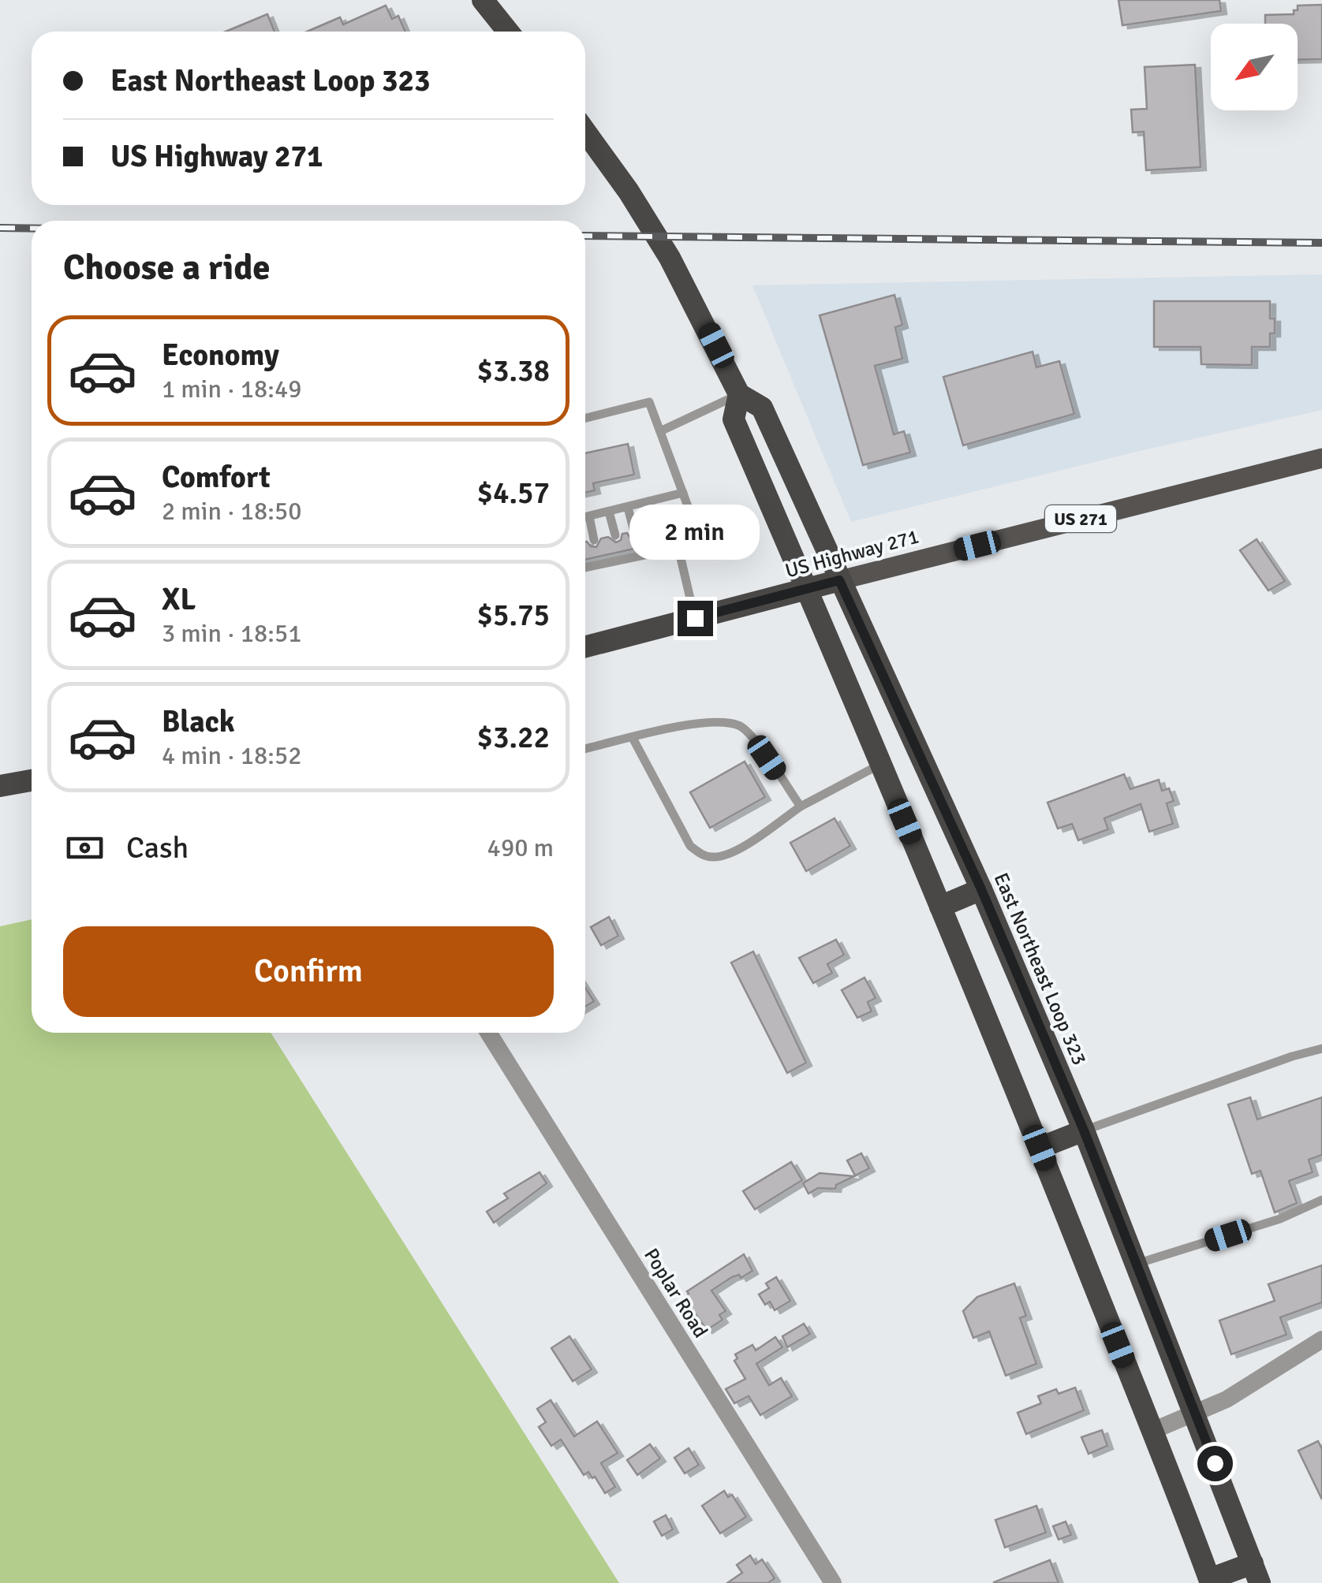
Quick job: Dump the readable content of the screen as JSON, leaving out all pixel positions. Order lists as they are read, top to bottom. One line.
{"streets":{"highway":["US 271","US Highway 271","East Northeast Loop 323"],"street":["Poplar Road"]},"crossings":[["US Highway 271","East Northeast Loop 323"]],"north":"bottom left","page":{"banner":["East Northeast Loop 323","US Highway 271"],"heading":"Choose a ride","list":[{"name":"Economy","note":"1 min · 18:49","value":"$3.38"},{"name":"Comfort","note":"2 min · 18:50","value":"$4.57"},{"name":"XL","note":"3 min · 18:51","value":"$5.75"},{"name":"Black","note":"4 min · 18:52","value":"$3.22"}],"bubble":"2 min","pay":["Cash","490 m"],"buttons":"Confirm"}}
